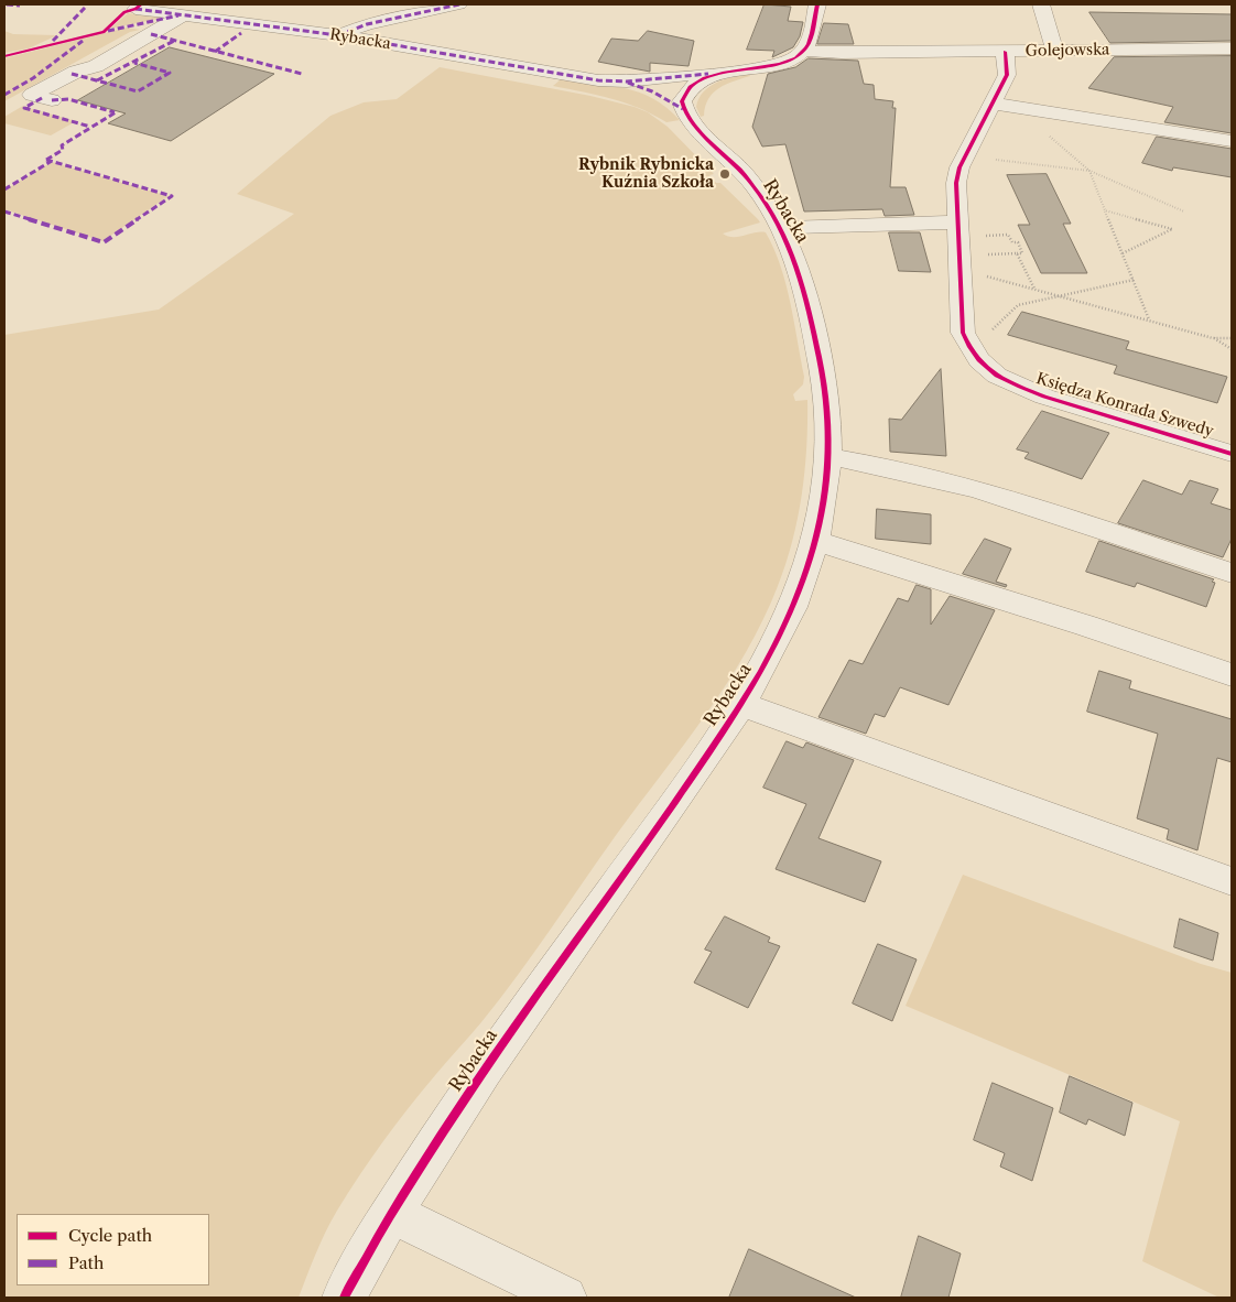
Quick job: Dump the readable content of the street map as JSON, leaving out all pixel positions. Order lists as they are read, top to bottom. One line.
{"streets":{"street":["Rybacka","Golejowska","Księdza Konrada Szwedy"]},"crossings":[["Golejowska","Księdza Konrada Szwedy"]],"places":["Rybnik Rybnicka Kuźnia Szkoła"],"legend":["Cycle path","Path"]}
